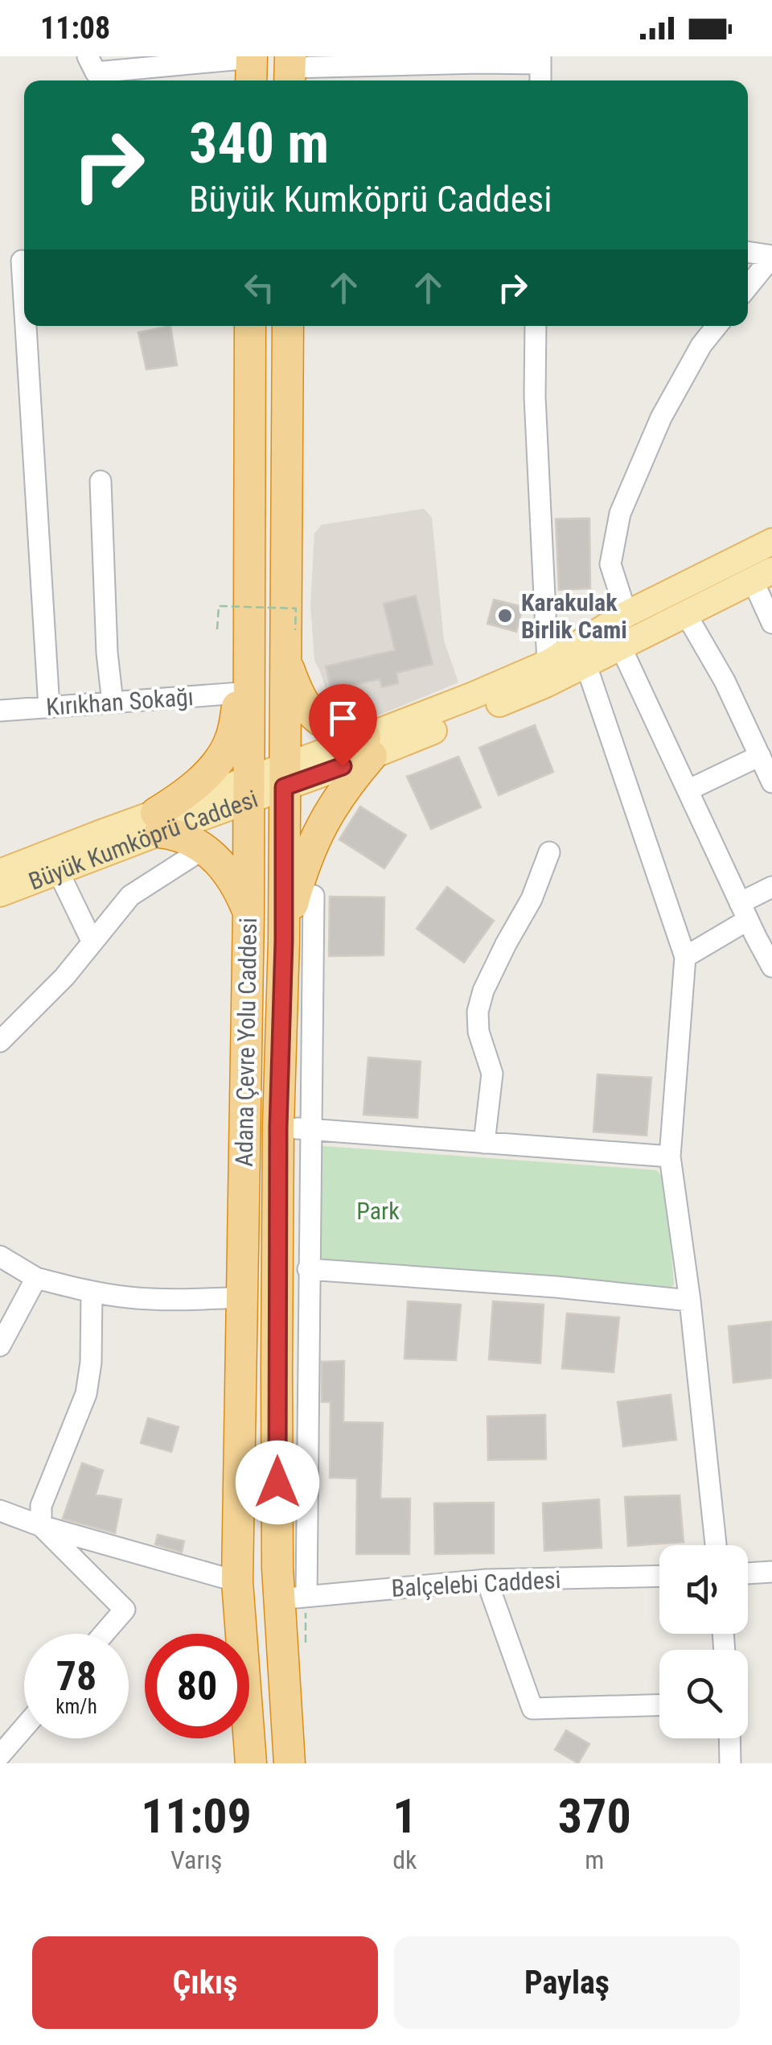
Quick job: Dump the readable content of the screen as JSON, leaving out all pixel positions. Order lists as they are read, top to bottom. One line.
{"streets":{"highway":["Adana Çevre Yolu Caddesi"],"main road":["Büyük Kumköprü Caddesi"],"street":["Kırıkhan Sokağı","Balçelebi Caddesi"]},"crossings":[["Büyük Kumköprü Caddesi","Adana Çevre Yolu Caddesi"],["Adana Çevre Yolu Caddesi","Balçelebi Caddesi"]],"parks":["Park"],"places":["Karakulak Birlik Cami"],"page":{"status":"11:08","turn":["340 m","Büyük Kumköprü Caddesi"],"speed":"78 km/h","limit":"80","eta":["11:09","Varış","1","dk","370","m"],"buttons":["Çıkış","Paylaş"]}}
